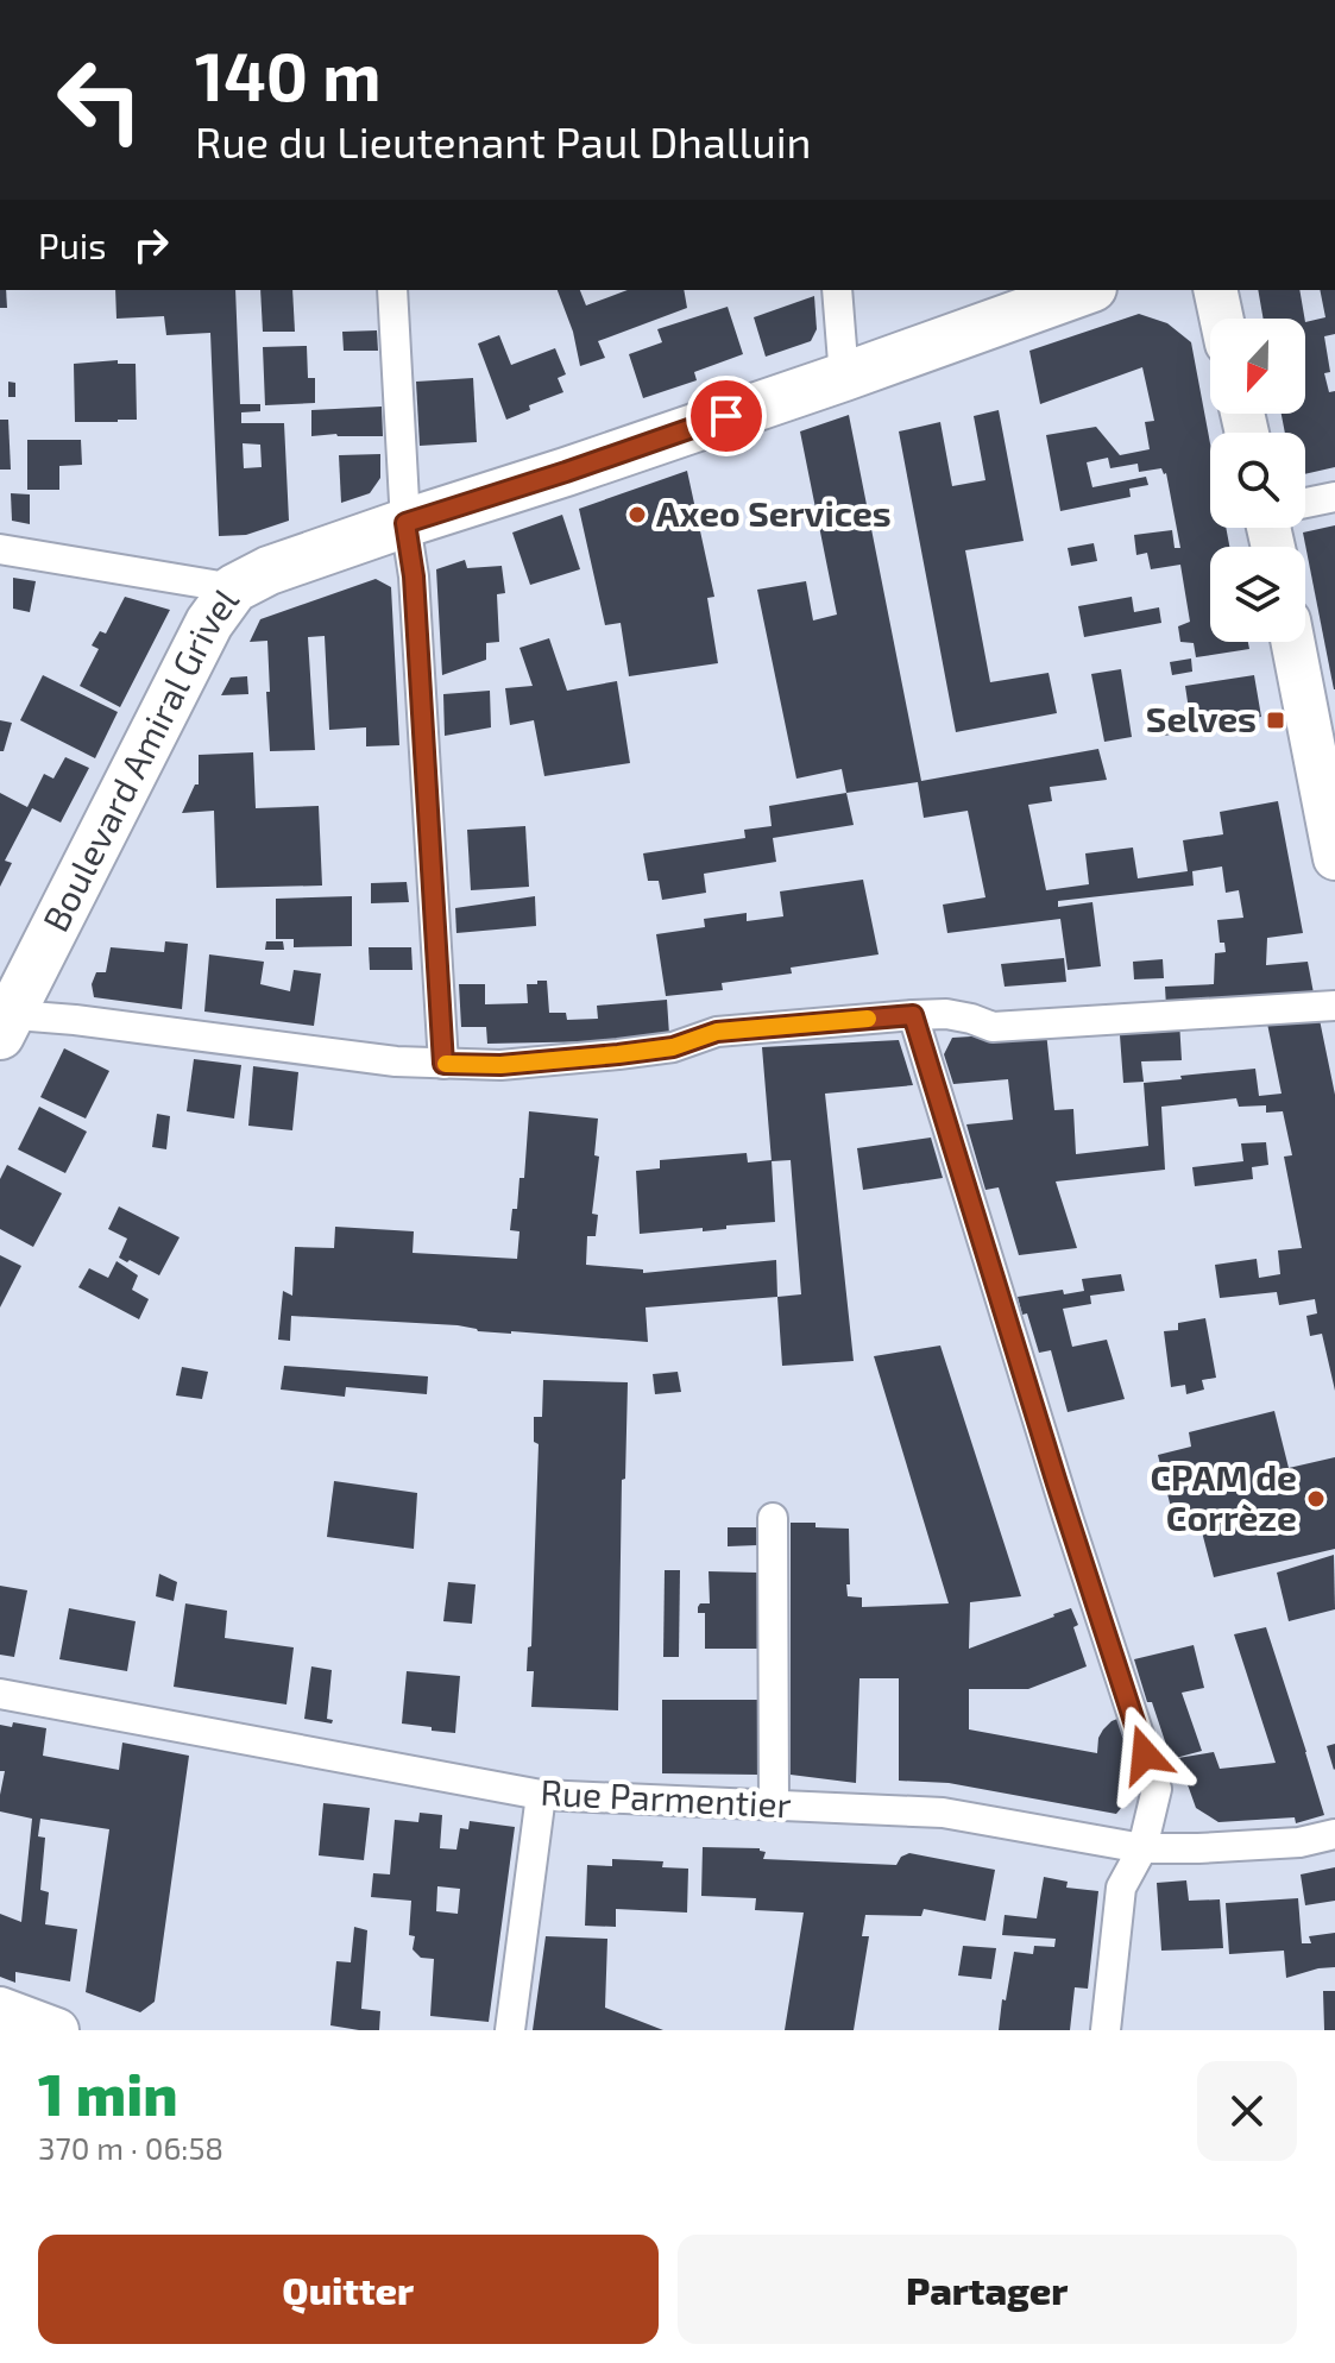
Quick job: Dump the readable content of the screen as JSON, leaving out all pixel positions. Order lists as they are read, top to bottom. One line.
{"streets":{"main road":["Boulevard Amiral Grivel"],"street":["Rue Parmentier"]},"places":{"other":["Axeo Services","CPAM de Corrèze"],"transit":["Selves"]},"north":"bottom","page":{"turn":["140 m","Rue du Lieutenant Paul Dhalluin"],"then":"Puis","heading":["1 min","370 m · 06:58"],"buttons":["Quitter","Partager"]}}
